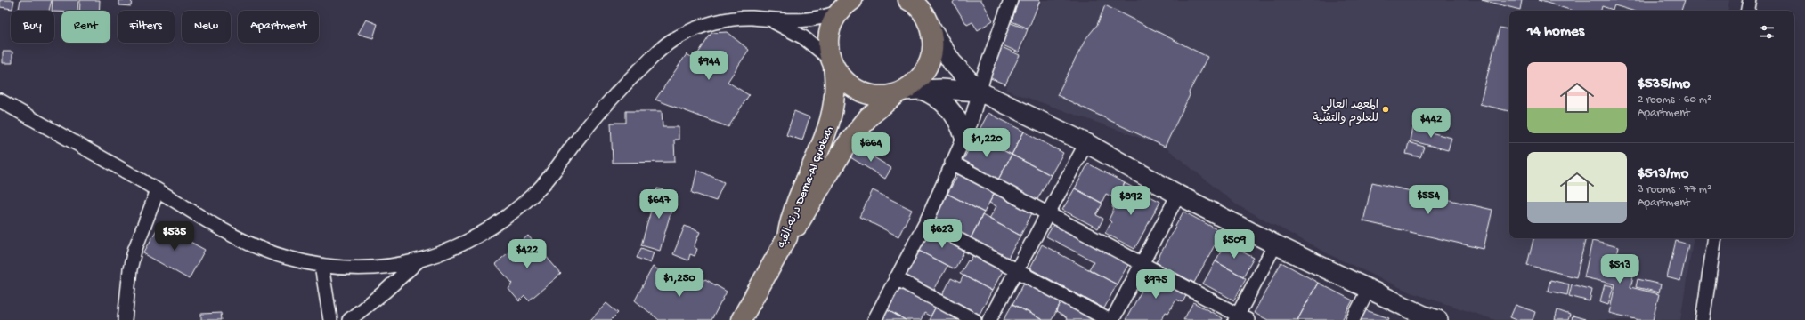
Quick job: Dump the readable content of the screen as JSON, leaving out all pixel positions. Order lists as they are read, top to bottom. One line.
{"streets":{"main road":["درنه-القبه Derna-Al Qubbah"]},"places":["المعهد العالي للعلوم والتقنية"],"page":{"chip":["Buy","Rent","Filters","New","Apartment"],"heading":"14 homes","price":["$944","$442","$1,220","$664","$554","$892","$647","$623","$535","$509","$422","$513","$1,250","$975"],"list":[{"name":"$535/mo","note":"2 rooms · 60 m² · Apartment"},{"name":"$513/mo","note":"3 rooms · 77 m² · Apartment"}]}}
